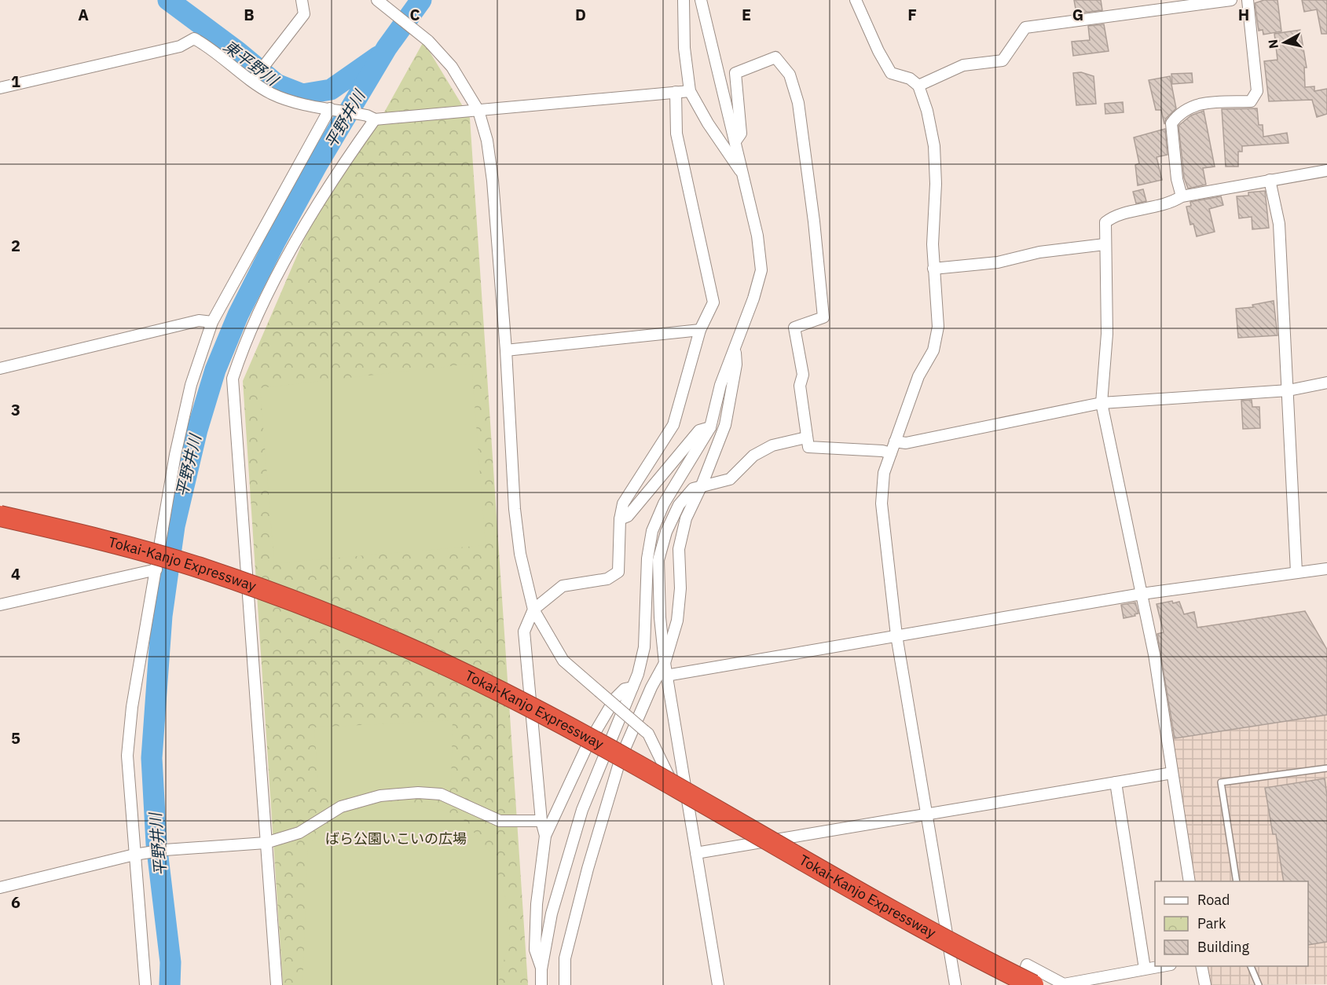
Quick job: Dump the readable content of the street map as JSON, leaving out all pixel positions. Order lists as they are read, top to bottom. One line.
{"streets":{"highway":["Tokai-Kanjo Expressway"]},"water":["東平野川","平野井川"],"parks":["ばら公園いこいの広場"],"legend":["Road","Park","Building"],"north":"left","grid":{"columns":["A","B","C","D","E","F","G","H"],"rows":["1","2","3","4","5","6"]}}
